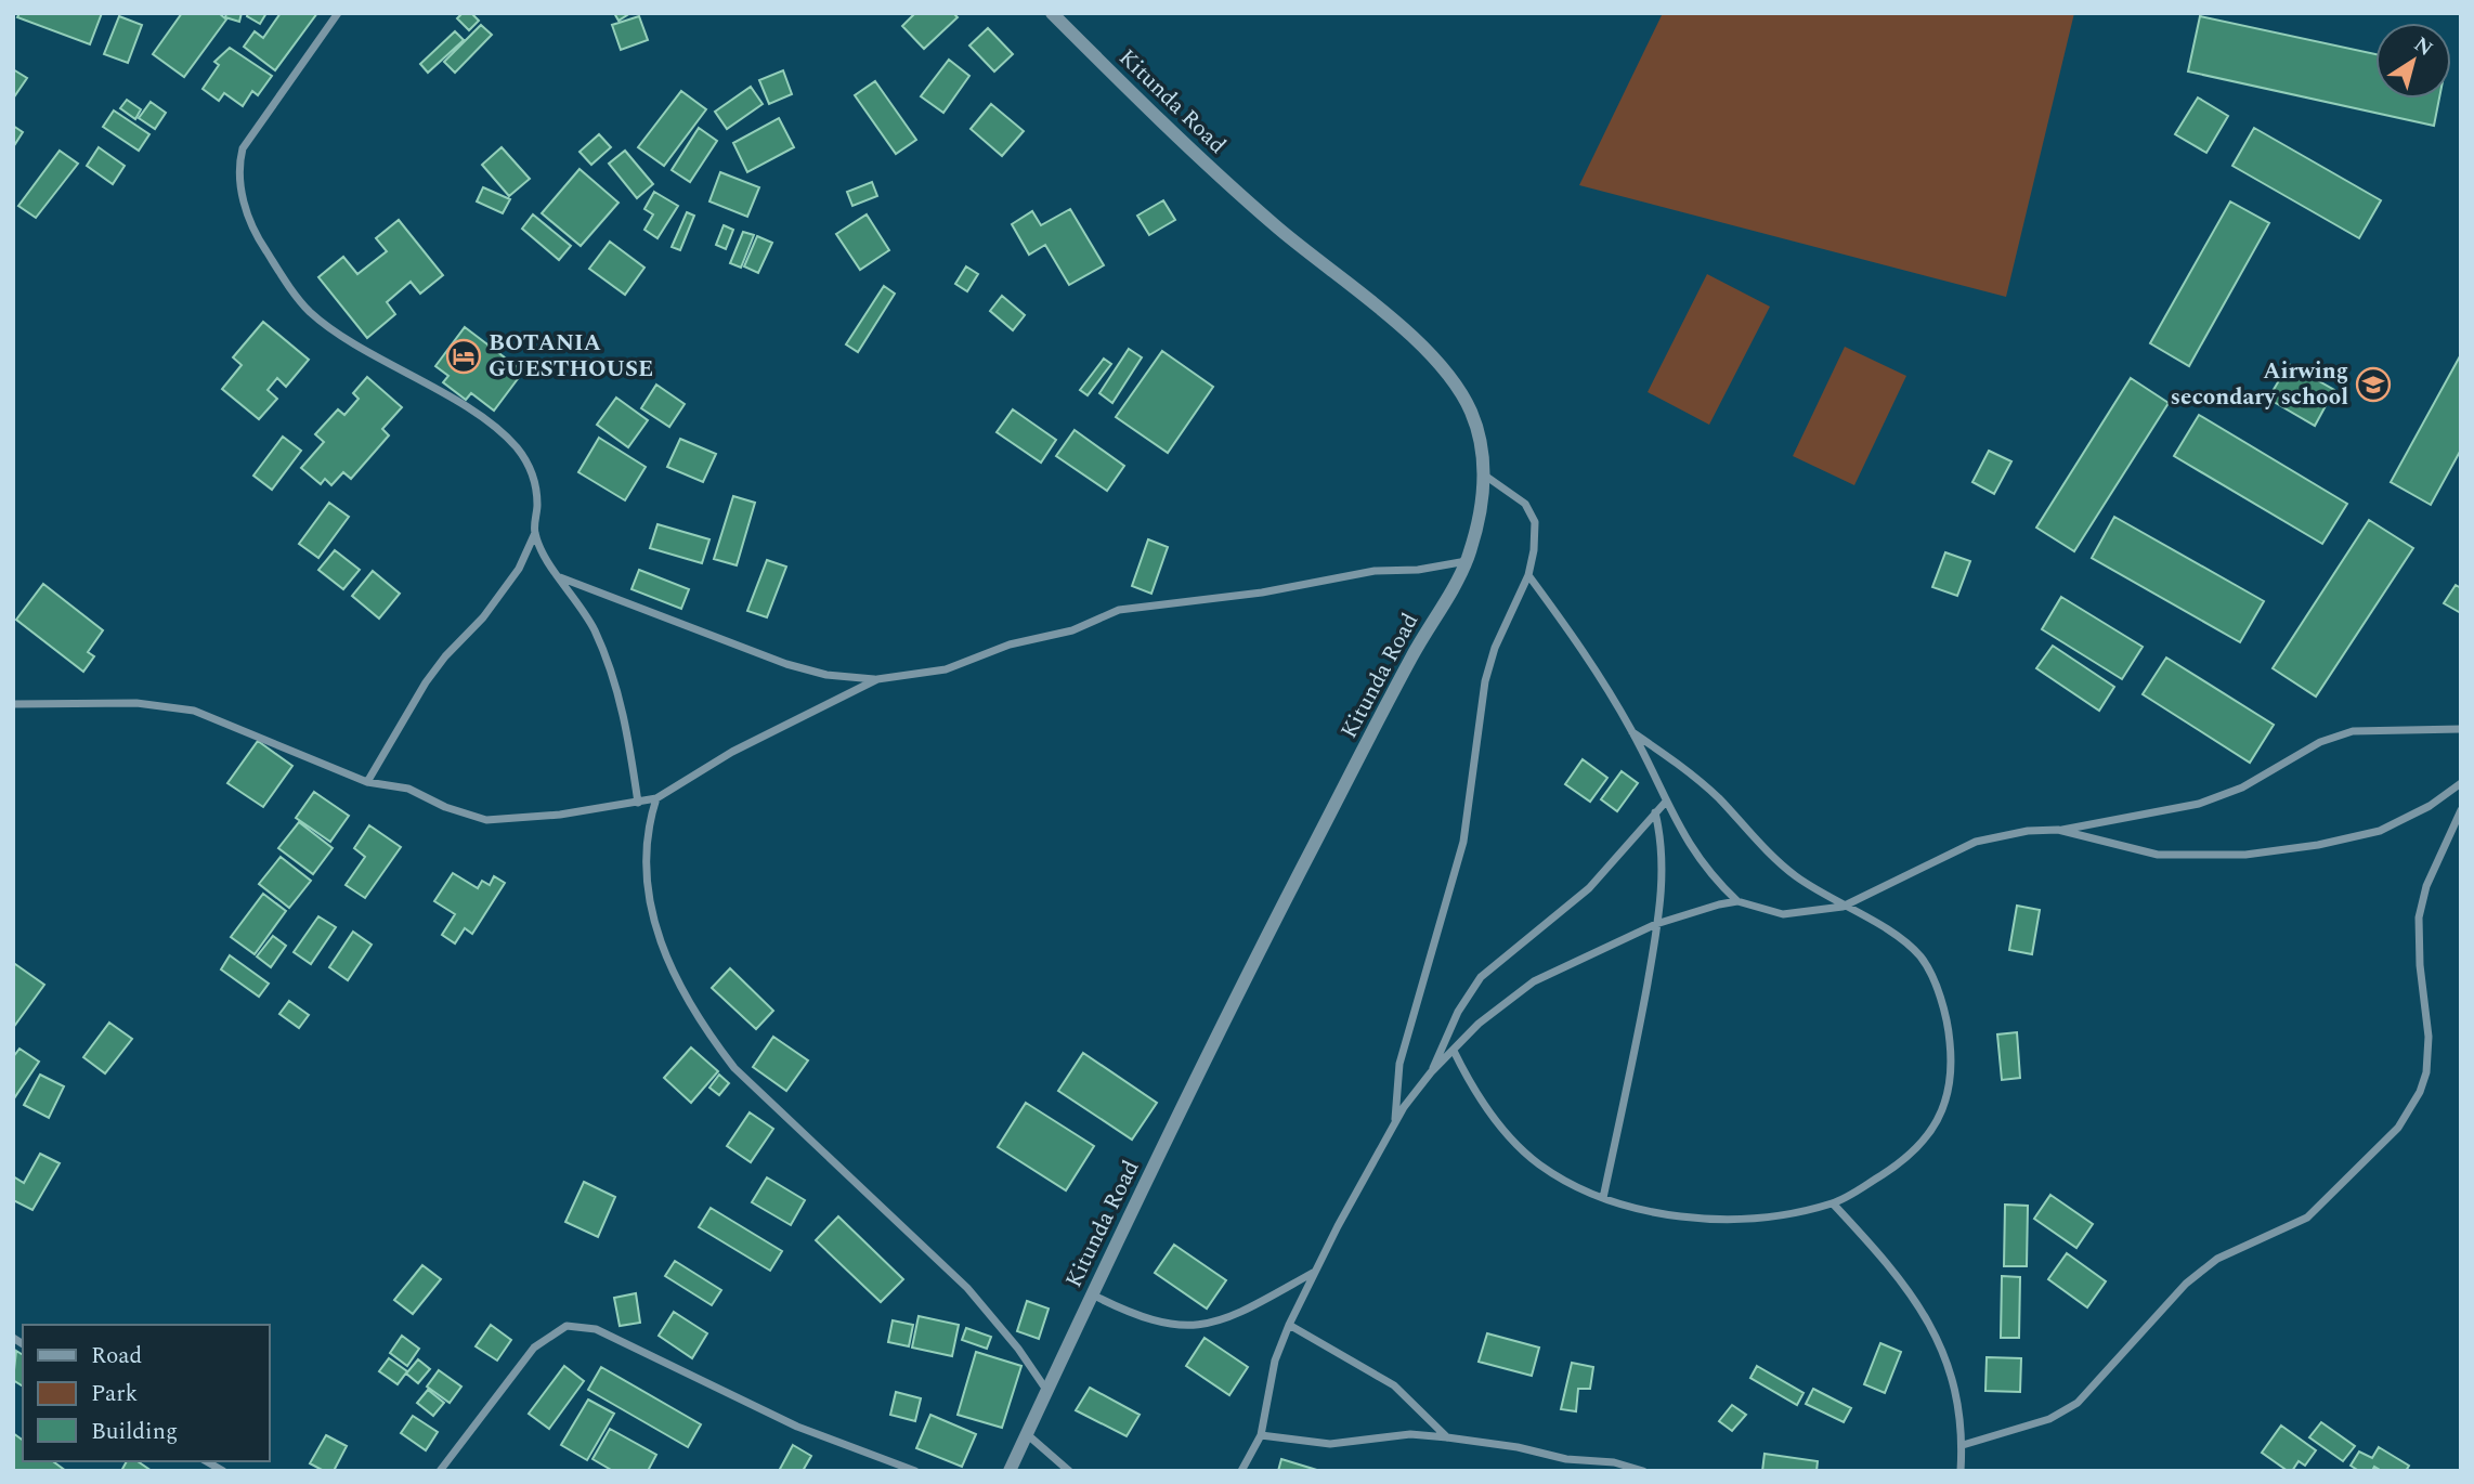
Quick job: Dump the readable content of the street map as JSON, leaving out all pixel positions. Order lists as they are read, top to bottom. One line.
{"streets":{"street":["Kitunda Road"]},"places":{"hotel":["BOTANIA GUESTHOUSE"],"school or university":["Airwing secondary school"]},"legend":["Road","Park","Building"],"north":"top right"}
